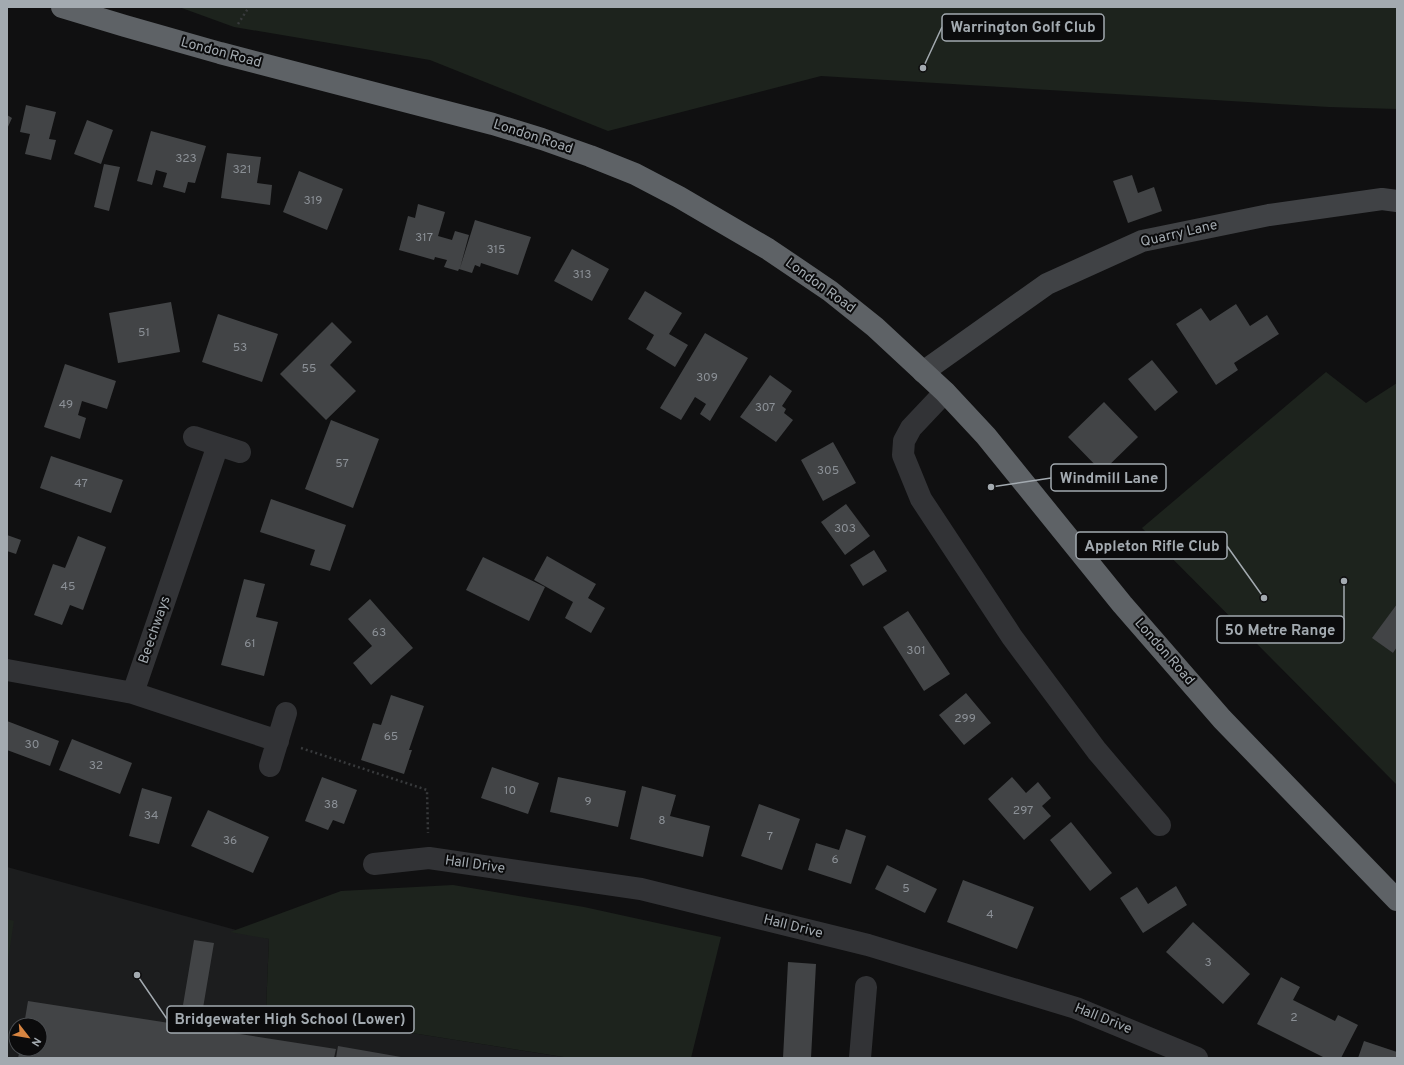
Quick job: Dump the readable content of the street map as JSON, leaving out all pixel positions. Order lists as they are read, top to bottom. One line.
{"streets":{"highway":["London Road"],"street":["Quarry Lane","Beechways","Hall Drive"]},"crossings":[["London Road","Quarry Lane"]],"places":["Warrington Golf Club","Windmill Lane","50 Metre Range","Appleton Rifle Club","Bridgewater High School (Lower)"],"house_numbers":["323","321","319","317","315","313","51","53","55","309","49","307","57","305","47","303","45","63","61","301","299","65","30","32","10","9","38","297","34","8","7","36","6","5","4","3","2"],"north":"bottom right"}
